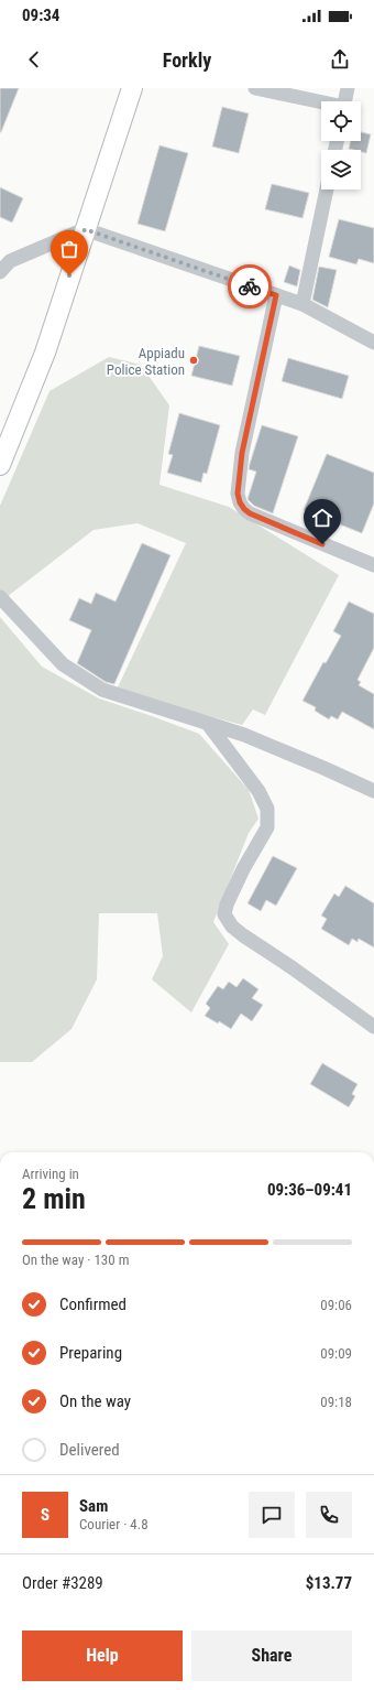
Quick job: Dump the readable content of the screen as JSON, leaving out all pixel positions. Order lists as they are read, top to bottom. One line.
{"places":["Appiadu Police Station"],"page":{"status":"09:34","header":"Forkly","heading":["2 min","Arriving in","09:36–09:41"],"panel":["Sam","Courier · 4.8","Order #3289","$13.77"],"bar":"On the way · 130 m","list":[["Confirmed","09:06"],["Preparing","09:09"],["On the way","09:18"],"Delivered"],"round":"S","buttons":["Help","Share"]}}
